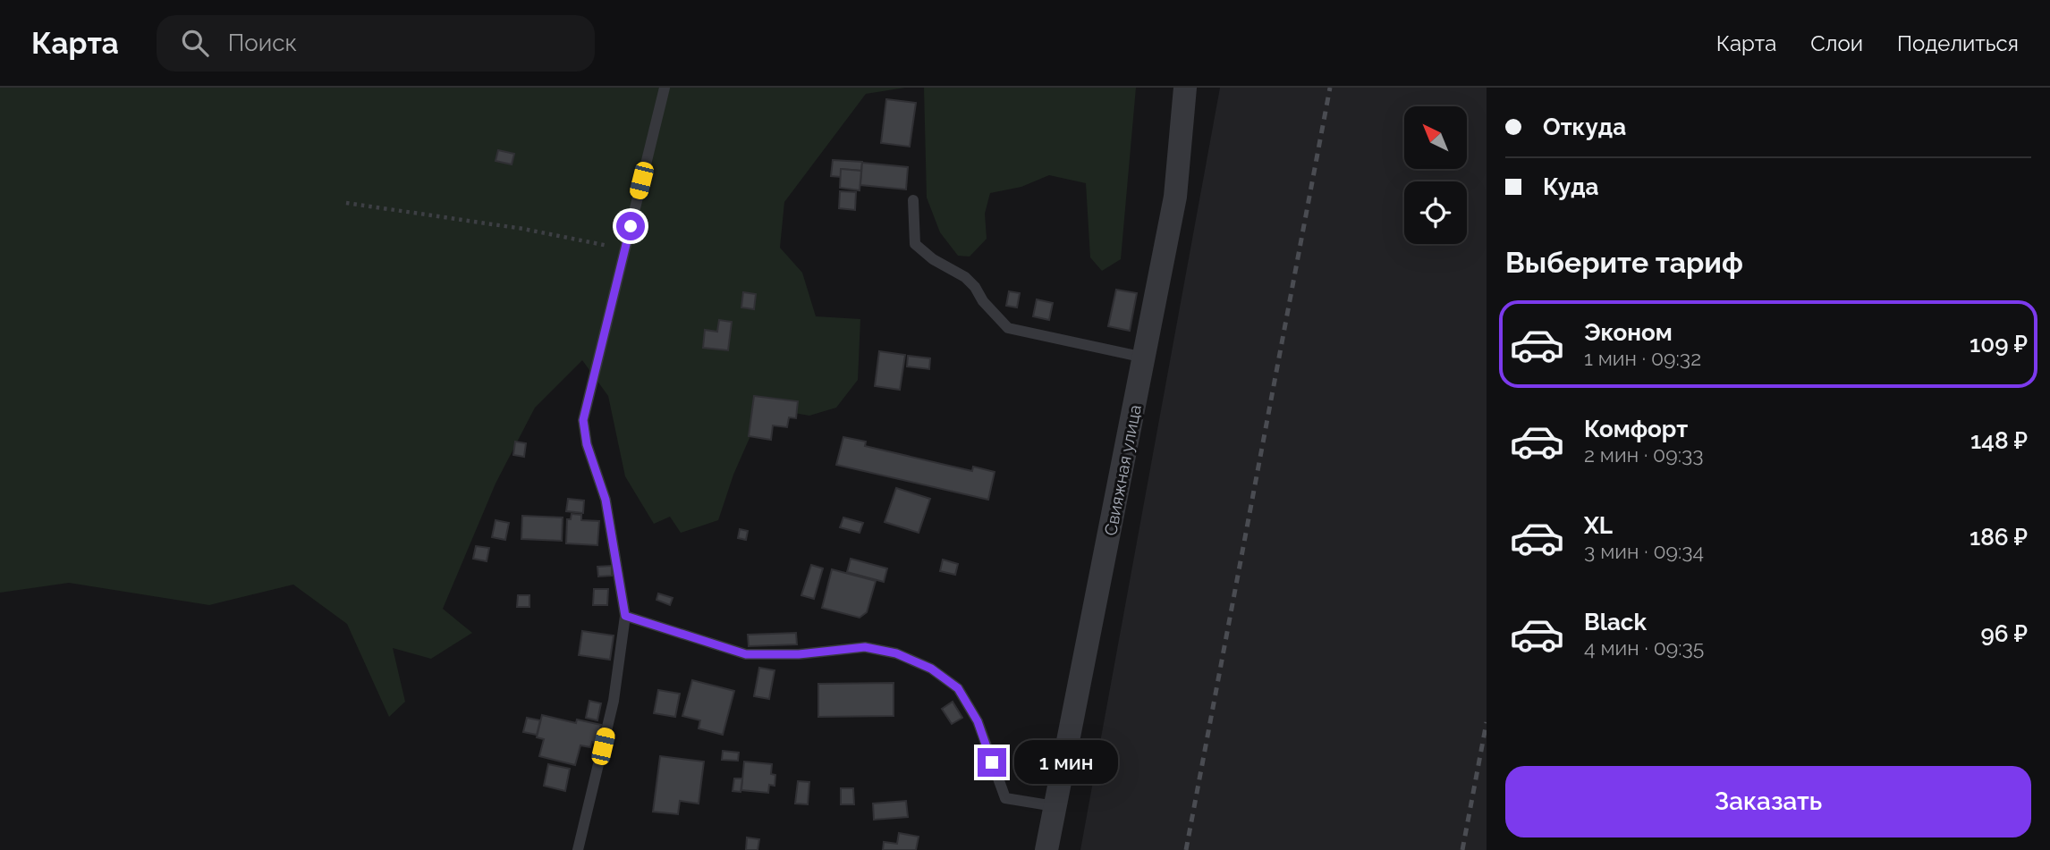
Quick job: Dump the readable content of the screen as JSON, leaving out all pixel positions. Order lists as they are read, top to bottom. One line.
{"streets":{"street":["Свияжная улица"]},"north":"top left","page":{"header":"Карта","search":"Поиск","nav":["Карта","Слои","Поделиться"],"banner":["Откуда","Куда"],"heading":"Выберите тариф","list":[{"name":"Эконом","note":"1 мин · 09:32","value":"109 ₽"},{"name":"Комфорт","note":"2 мин · 09:33","value":"148 ₽"},{"name":"XL","note":"3 мин · 09:34","value":"186 ₽"},{"name":"Black","note":"4 мин · 09:35","value":"96 ₽"}],"bubble":"1 мин","buttons":"Заказать"}}
